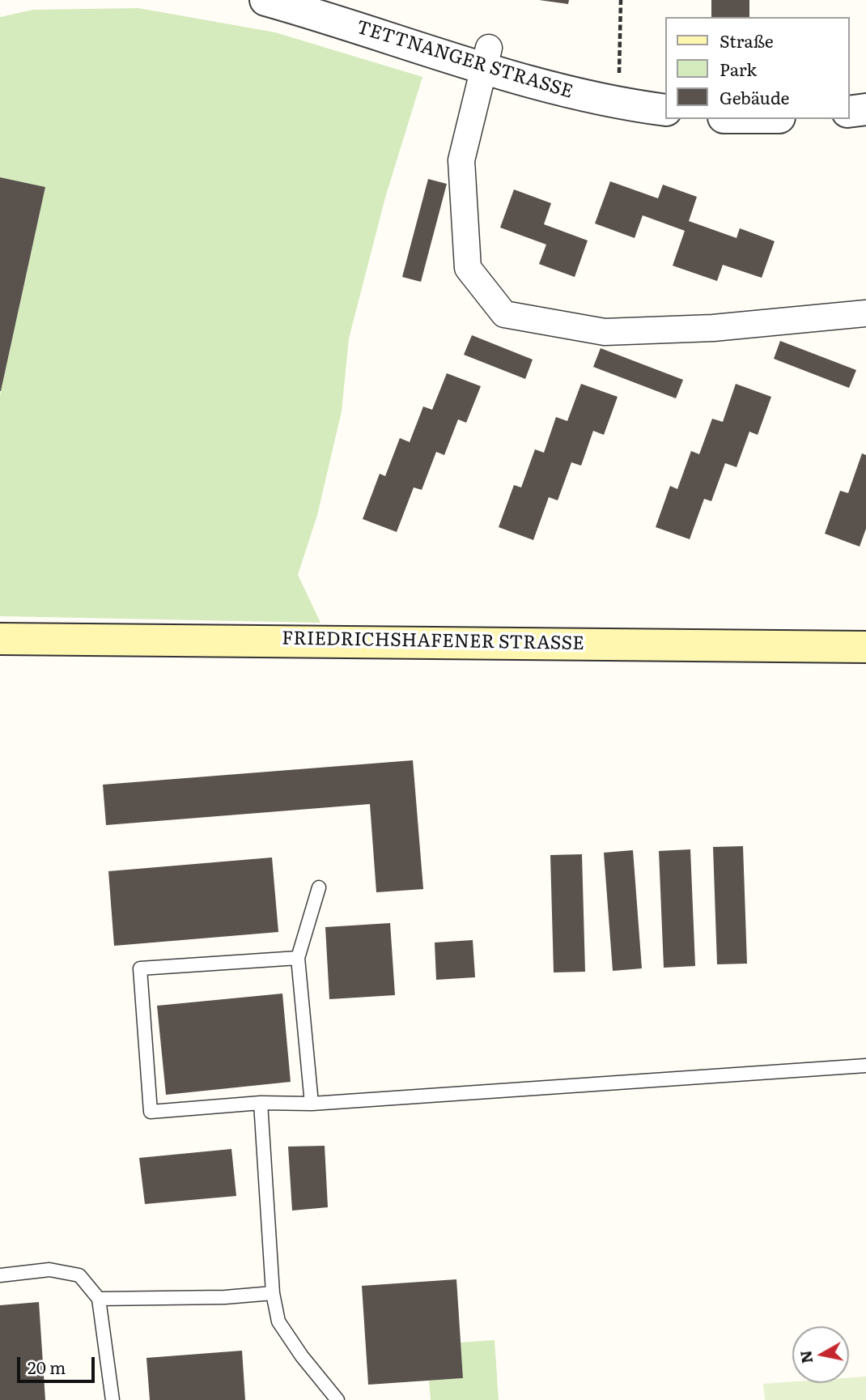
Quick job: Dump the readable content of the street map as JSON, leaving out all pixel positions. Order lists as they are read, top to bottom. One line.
{"streets":{"main road":["FRIEDRICHSHAFENER STRASSE"],"street":["TETTNANGER STRASSE"]},"legend":["Straße","Park","Gebäude"],"scale_bar":"20 m","north":"left"}
